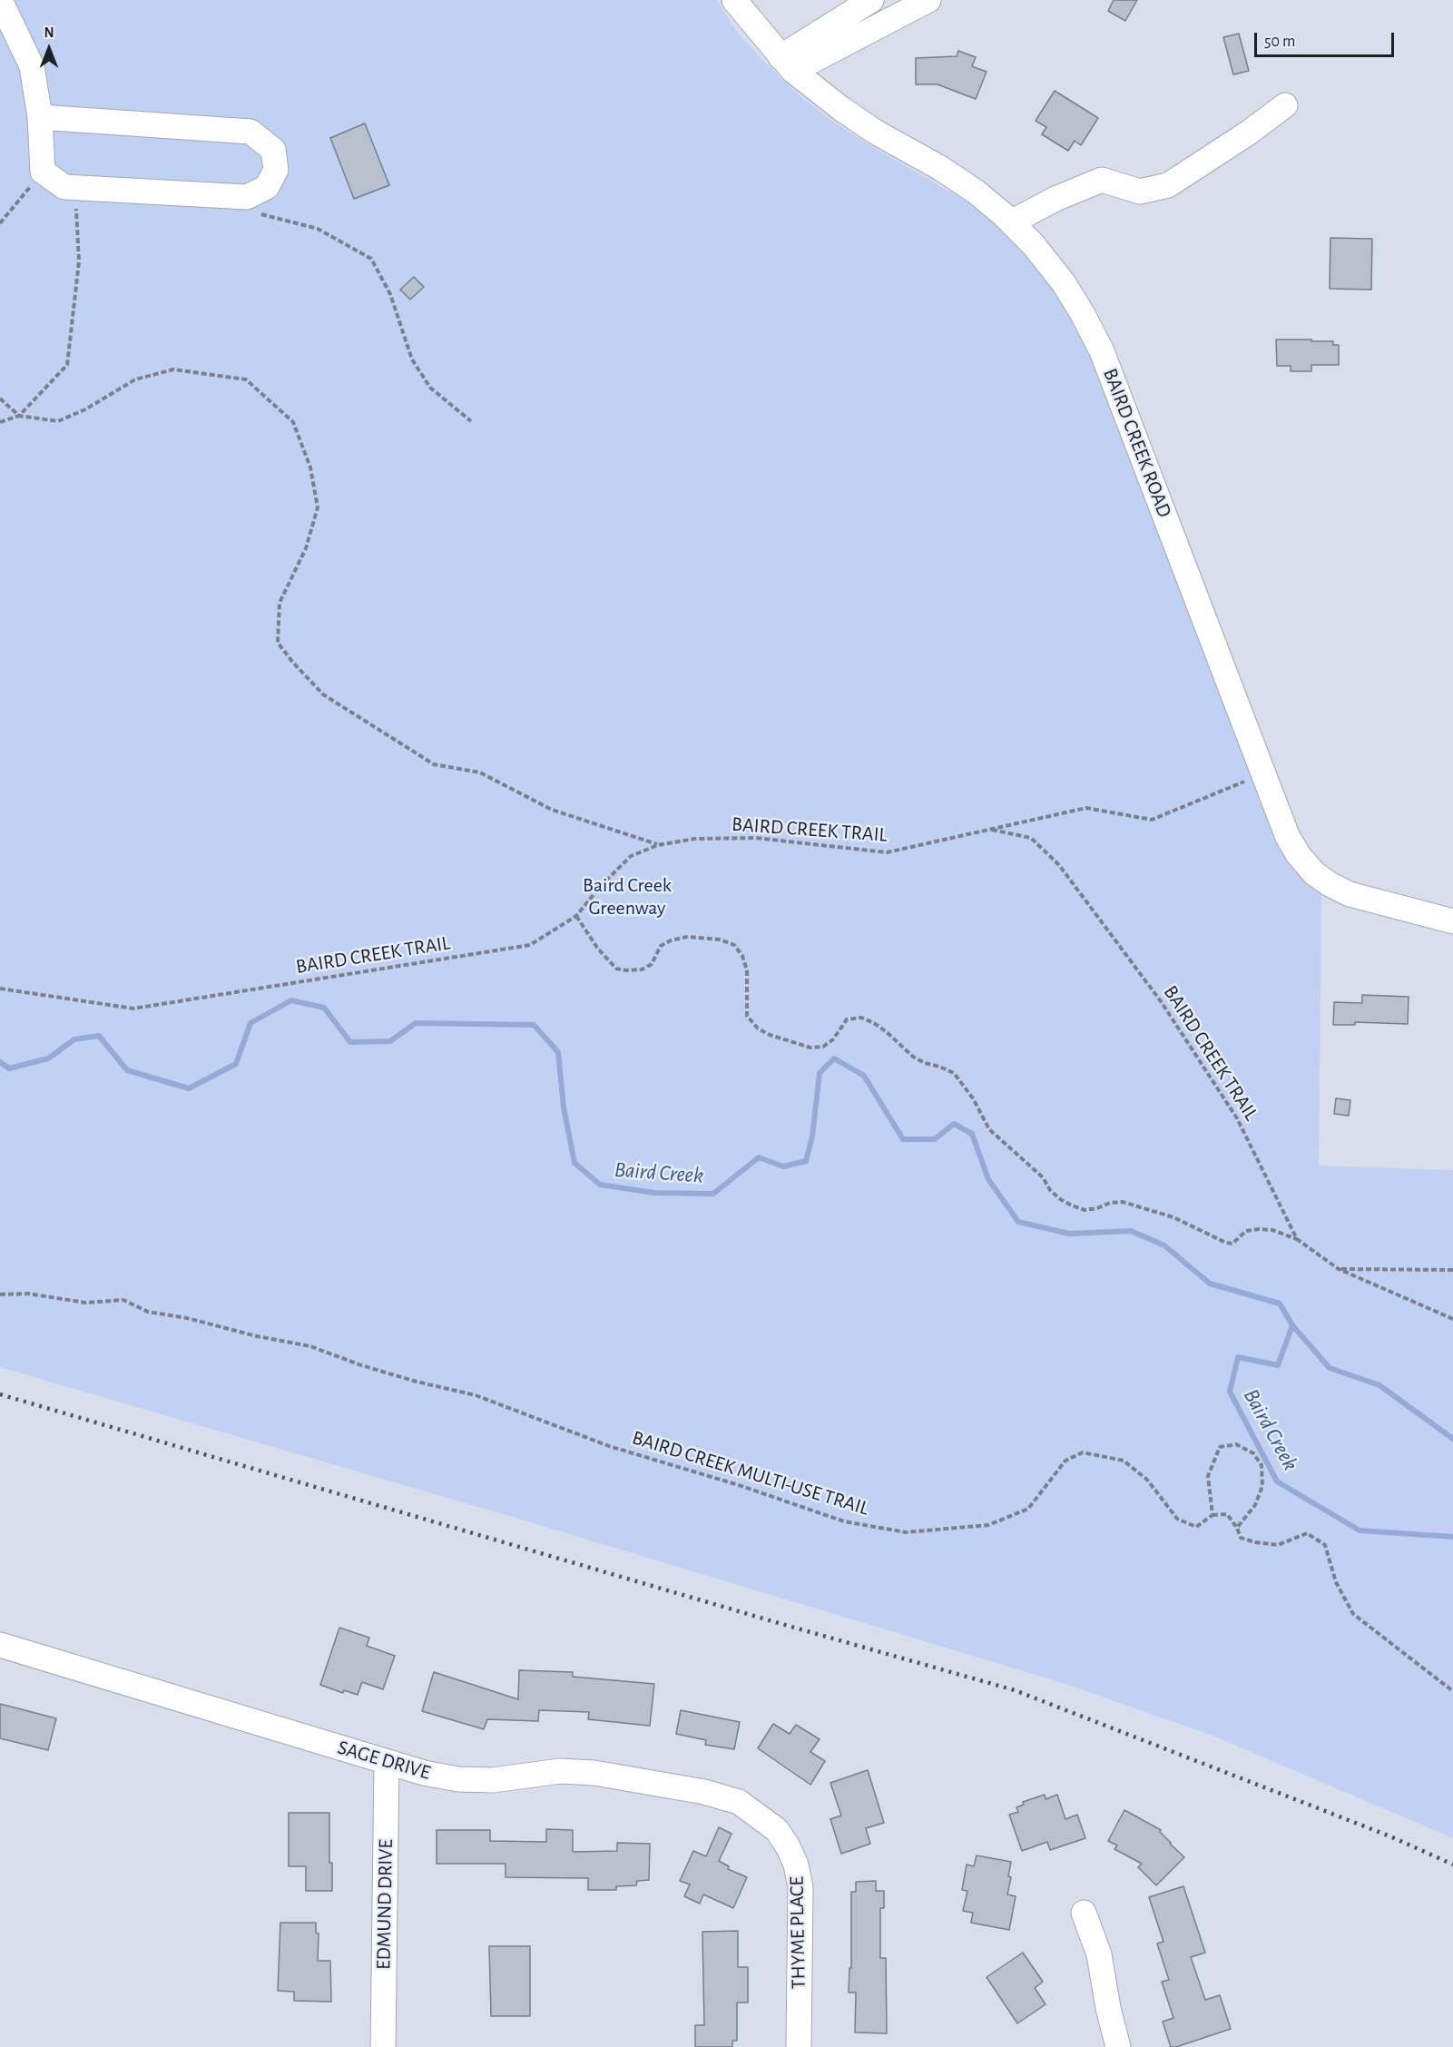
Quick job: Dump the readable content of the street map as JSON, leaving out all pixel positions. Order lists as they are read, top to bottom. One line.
{"streets":{"street":["BAIRD CREEK ROAD","SAGE DRIVE","EDMUND DRIVE","THYME PLACE"],"path":["BAIRD CREEK TRAIL","BAIRD CREEK MULTI-USE TRAIL"]},"crossings":[["SAGE DRIVE","EDMUND DRIVE"],["SAGE DRIVE","THYME PLACE"]],"water":["Baird Creek"],"parks":["Baird Creek Greenway"],"scale_bar":"50 m","north":"top"}
